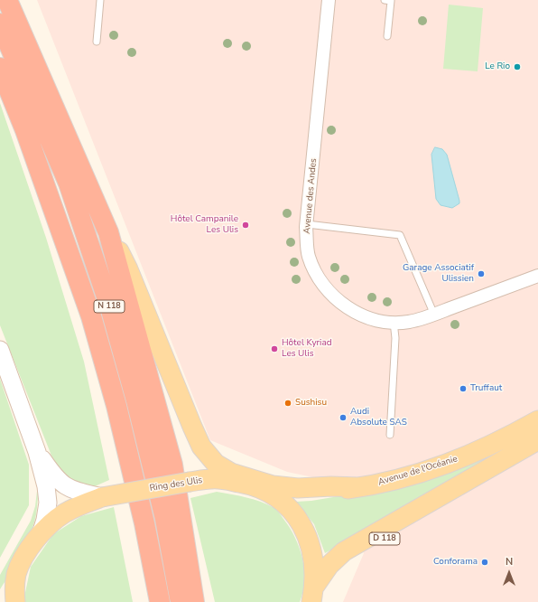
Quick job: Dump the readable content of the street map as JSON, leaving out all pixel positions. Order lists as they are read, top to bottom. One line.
{"streets":{"highway":["N 118"],"main road":["Avenue de l'Océanie","Ring des Ulis","D 118"],"street":["Avenue des Andes"]},"crossings":[["Avenue de l'Océanie","Ring des Ulis"],["Ring des Ulis","D 118"]],"places":["Le Rio","Hôtel Campanile Les Ulis","Garage Associatif Ulissien","Hôtel Kyriad Les Ulis","Truffaut","Sushisu","Audi Absolute SAS","Conforama"],"north":"top"}
